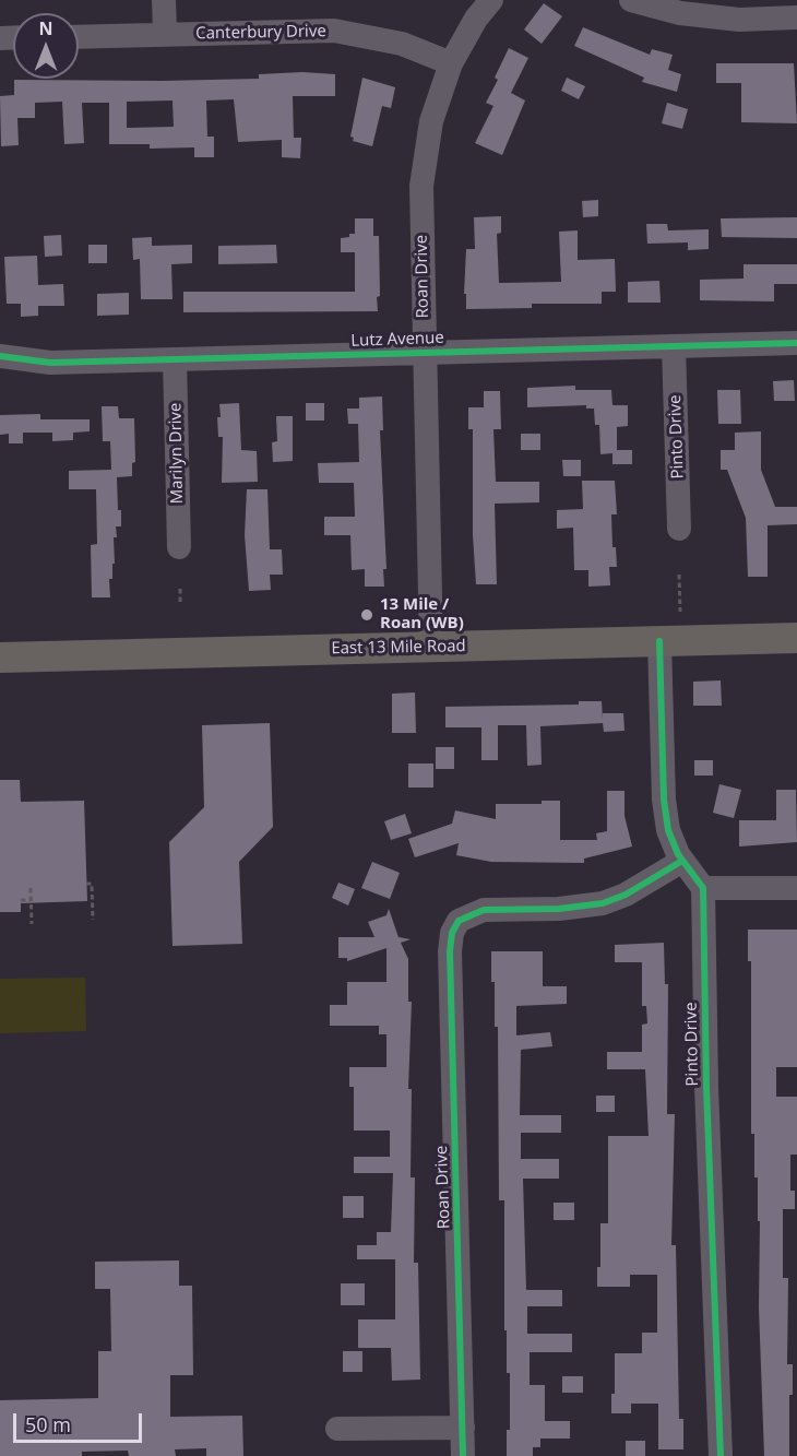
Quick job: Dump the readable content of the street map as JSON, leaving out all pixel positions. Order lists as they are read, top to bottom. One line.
{"streets":{"main road":["East 13 Mile Road"],"street":["Canterbury Drive","Roan Drive","Lutz Avenue","Pinto Drive","Marilyn Drive"]},"crossings":[["Canterbury Drive","Roan Drive"],["Roan Drive","Lutz Avenue"],["Roan Drive","East 13 Mile Road"],["Lutz Avenue","Pinto Drive"],["Lutz Avenue","Marilyn Drive"]],"places":["13 Mile / Roan (WB)"],"scale_bar":"50 m","north":"top"}
